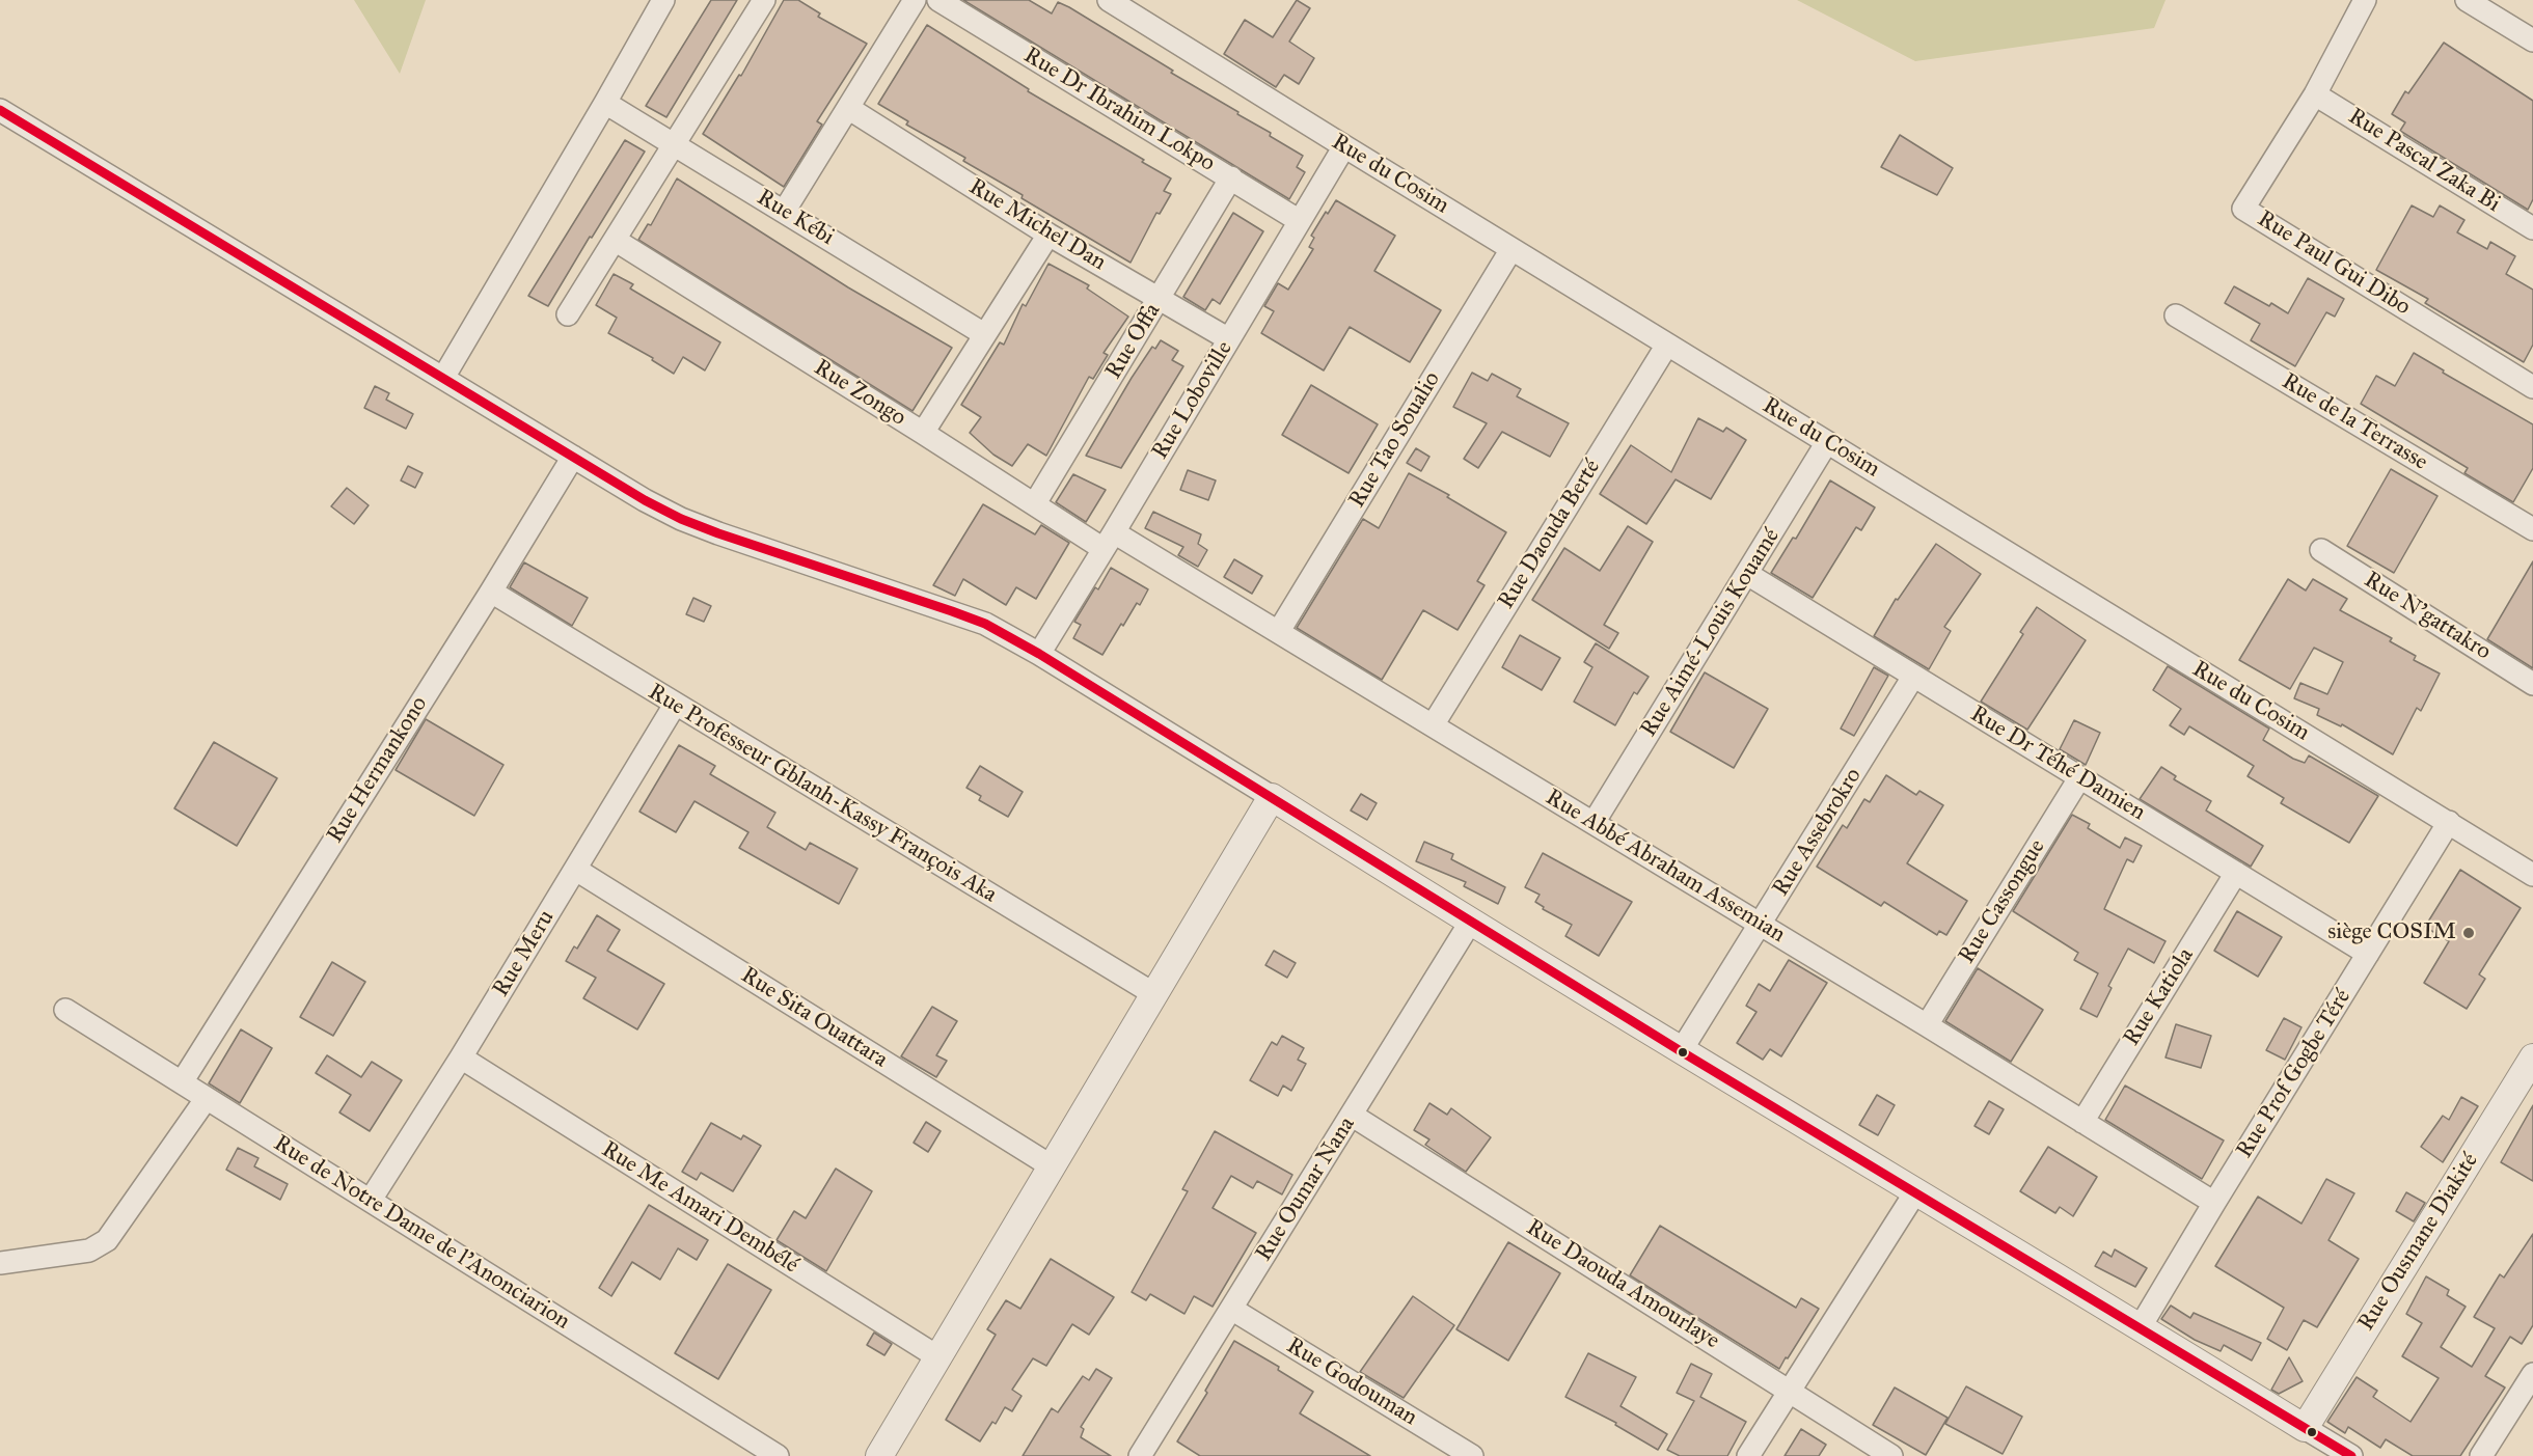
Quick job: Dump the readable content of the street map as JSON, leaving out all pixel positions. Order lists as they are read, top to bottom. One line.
{"streets":{"street":["Rue Dr Ibrahim Lokpo","Rue Pascal Zaka Bi","Rue du Cosim","Rue Kébi","Rue Michel Dan","Rue Paul Gui Dibo","Rue Offa","Rue Zongo","Rue Loboville","Rue de la Terrasse","Rue Tao Soualio","Rue Daouda Berté","Rue N'gattakro","Rue Aimé-Louis Kouamé","Rue Dr Téhé Damien","Rue Hermankono","Rue Professeur Gblanh-Kassy François Aka","Rue Assebrokro","Rue Abbé Abraham Assemian","Rue Cassongue","Rue Meru","Rue Katiola","Rue Sita Ouattara","Rue Prof Gogbe Téré","Rue Oumar Nana","Rue Me Amari Dembélé","Rue de Notre Dame de l'Anonciarion","Rue Ousmane Diakité","Rue Daouda Amourlaye","Rue Godouman"]},"crossings":[["Rue Dr Ibrahim Lokpo","Rue Offa"],["Rue Dr Ibrahim Lokpo","Rue Loboville"],["Rue Pascal Zaka Bi","Rue Paul Gui Dibo"],["Rue du Cosim","Rue Loboville"],["Rue du Cosim","Rue Tao Soualio"],["Rue du Cosim","Rue Daouda Berté"],["Rue du Cosim","Rue Aimé-Louis Kouamé"],["Rue du Cosim","Rue Prof Gogbe Téré"],["Rue Michel Dan","Rue Offa"],["Rue Michel Dan","Rue Loboville"],["Rue Offa","Rue Zongo"],["Rue Zongo","Rue Loboville"],["Rue Zongo","Rue Abbé Abraham Assemian"],["Rue Loboville","Rue Abbé Abraham Assemian"],["Rue Tao Soualio","Rue Abbé Abraham Assemian"],["Rue Daouda Berté","Rue Abbé Abraham Assemian"],["Rue Aimé-Louis Kouamé","Rue Dr Téhé Damien"],["Rue Aimé-Louis Kouamé","Rue Abbé Abraham Assemian"],["Rue Dr Téhé Damien","Rue Assebrokro"],["Rue Dr Téhé Damien","Rue Cassongue"],["Rue Dr Téhé Damien","Rue Katiola"],["Rue Dr Téhé Damien","Rue Prof Gogbe Téré"],["Rue Hermankono","Rue Professeur Gblanh-Kassy François Aka"],["Rue Hermankono","Rue de Notre Dame de l'Anonciarion"],["Rue Professeur Gblanh-Kassy François Aka","Rue Meru"],["Rue Assebrokro","Rue Abbé Abraham Assemian"],["Rue Abbé Abraham Assemian","Rue Cassongue"],["Rue Abbé Abraham Assemian","Rue Katiola"],["Rue Abbé Abraham Assemian","Rue Prof Gogbe Téré"],["Rue Meru","Rue Sita Ouattara"],["Rue Meru","Rue Me Amari Dembélé"],["Rue Meru","Rue de Notre Dame de l'Anonciarion"],["Rue Oumar Nana","Rue Daouda Amourlaye"],["Rue Oumar Nana","Rue Godouman"]],"places":["siège COSIM"]}
